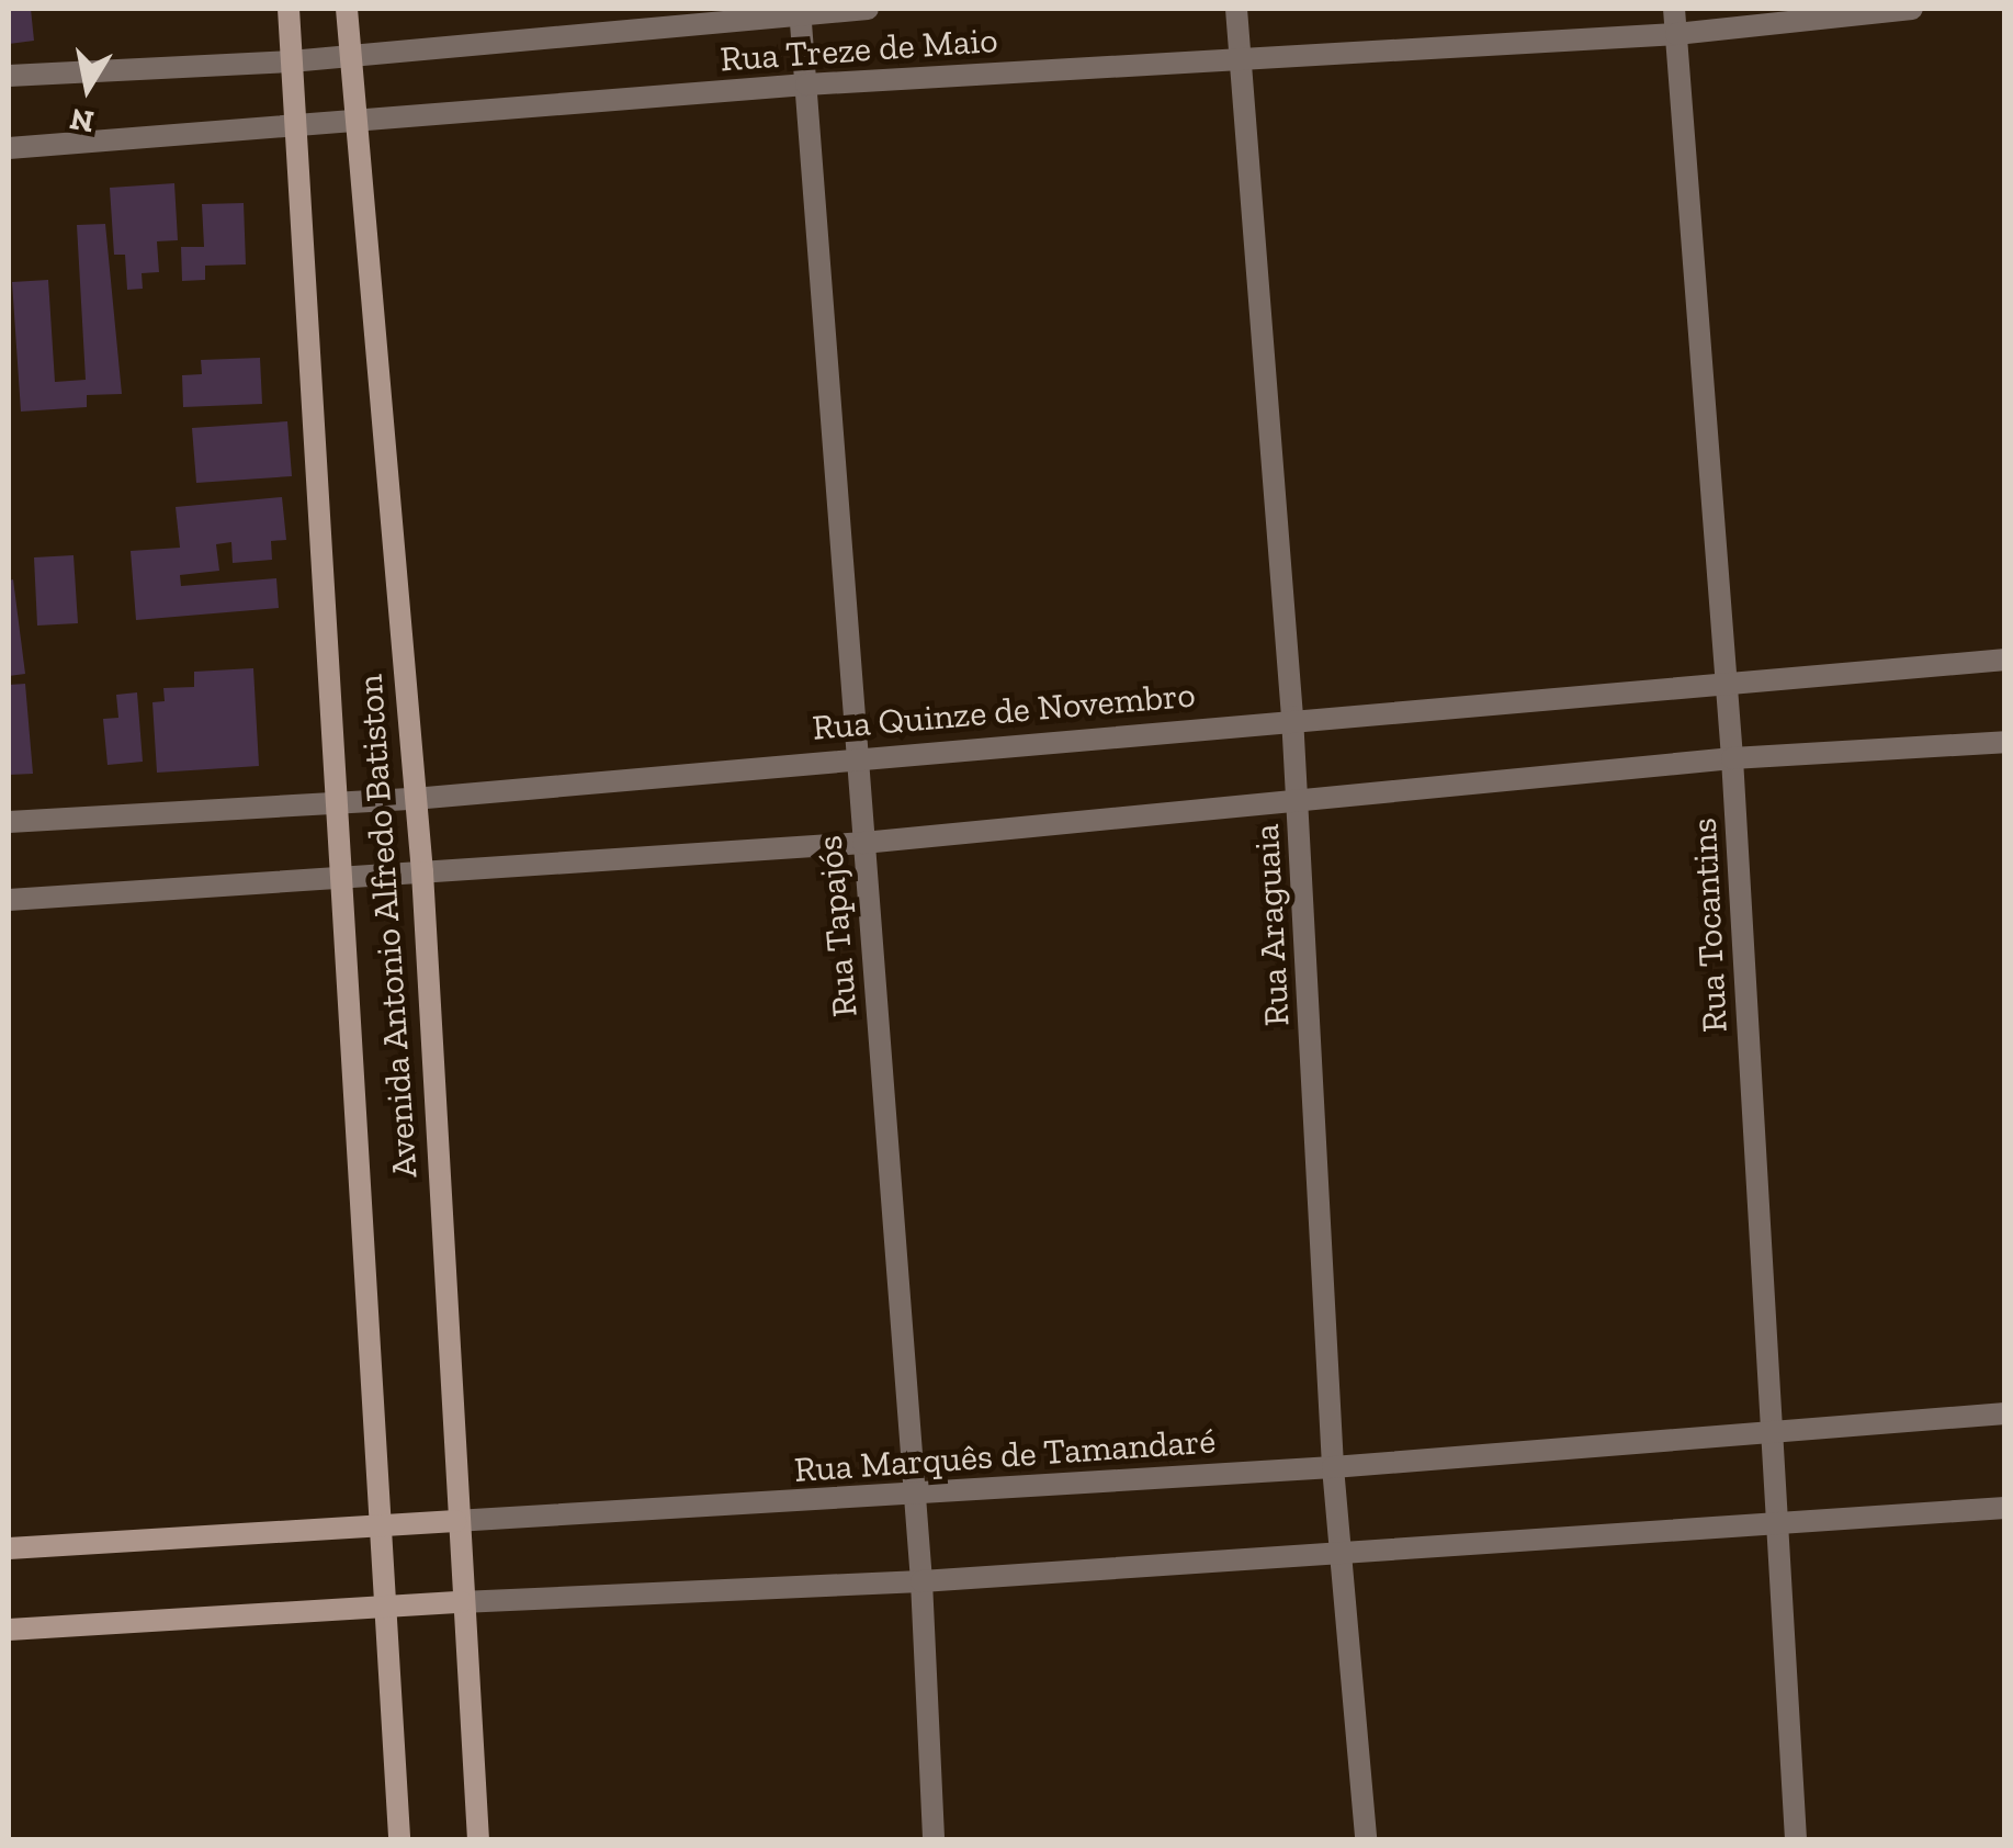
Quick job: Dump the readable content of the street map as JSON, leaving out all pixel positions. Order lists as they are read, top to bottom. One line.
{"streets":{"street":["Rua Treze de Maio","Rua Quinze de Novembro","Rua Araguaia","Rua Tocantins","Avenida Antonio Alfredo Batiston","Rua Tapajós","Rua Marquês de Tamandaré"]},"crossings":[["Rua Treze de Maio","Rua Araguaia"],["Rua Treze de Maio","Rua Tocantins"],["Rua Treze de Maio","Avenida Antonio Alfredo Batiston"],["Rua Treze de Maio","Rua Tapajós"],["Rua Quinze de Novembro","Rua Araguaia"],["Rua Quinze de Novembro","Rua Tocantins"],["Rua Quinze de Novembro","Avenida Antonio Alfredo Batiston"],["Rua Quinze de Novembro","Rua Tapajós"],["Rua Araguaia","Rua Marquês de Tamandaré"],["Rua Tocantins","Rua Marquês de Tamandaré"],["Avenida Antonio Alfredo Batiston","Rua Marquês de Tamandaré"],["Rua Tapajós","Rua Marquês de Tamandaré"]],"north":"bottom"}
